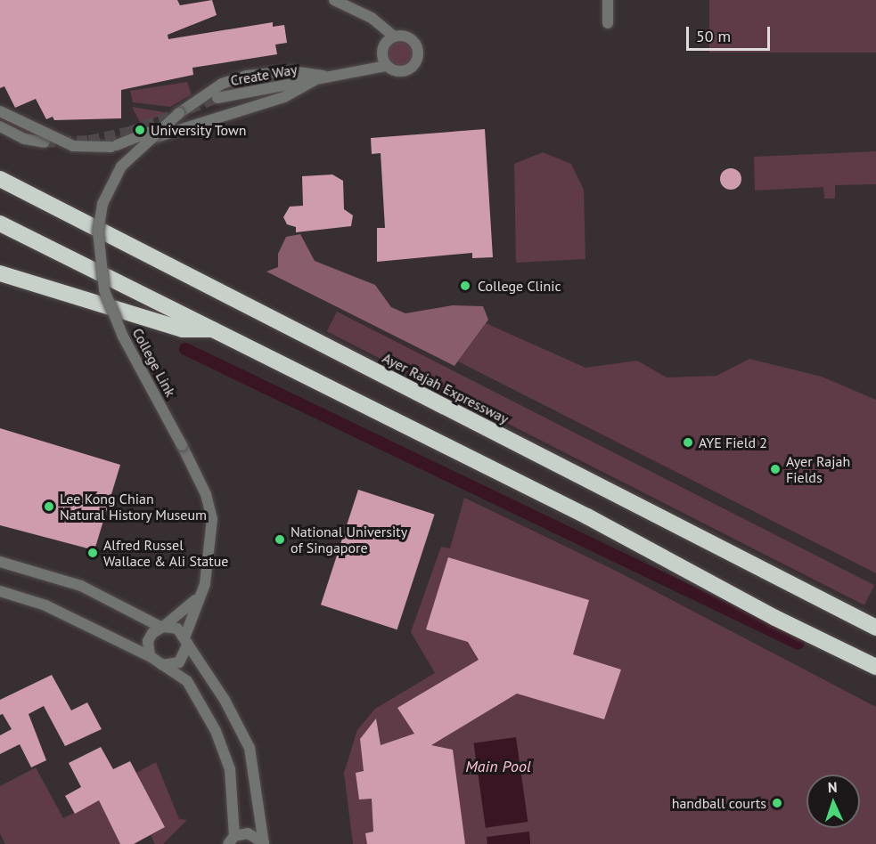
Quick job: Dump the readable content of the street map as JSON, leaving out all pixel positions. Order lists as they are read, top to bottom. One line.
{"streets":{"highway":["Ayer Rajah Expressway"],"street":["Create Way","College Link"]},"crossings":[["Create Way","College Link"]],"water":["Main Pool"],"places":["University Town","College Clinic","AYE Field 2","Ayer Rajah Fields","Lee Kong Chian Natural History Museum","National University of Singapore","Alfred Russel Wallace & Ali Statue","handball courts"],"scale_bar":"50 m","north":"top"}
